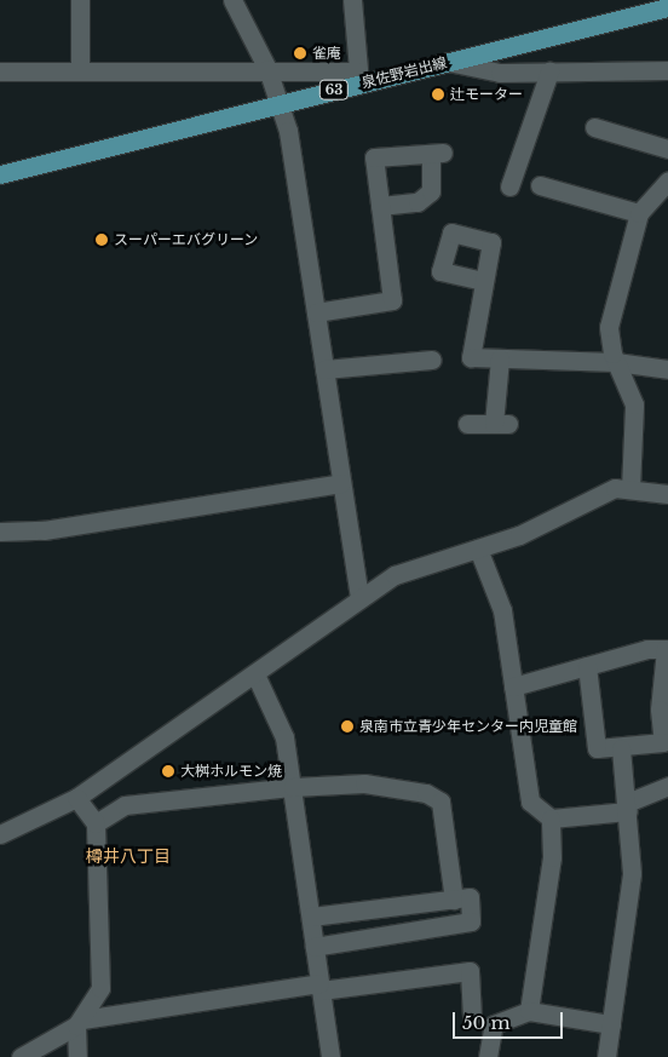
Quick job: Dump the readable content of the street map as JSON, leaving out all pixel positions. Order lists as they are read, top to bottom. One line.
{"streets":{"main road":["泉佐野岩出線","63"]},"districts":["樽井八丁目"],"places":["雀庵","辻モーター","スーパーエバグリーン","泉南市立青少年センター内児童館","大桝ホルモン焼"],"scale_bar":"50 m"}
